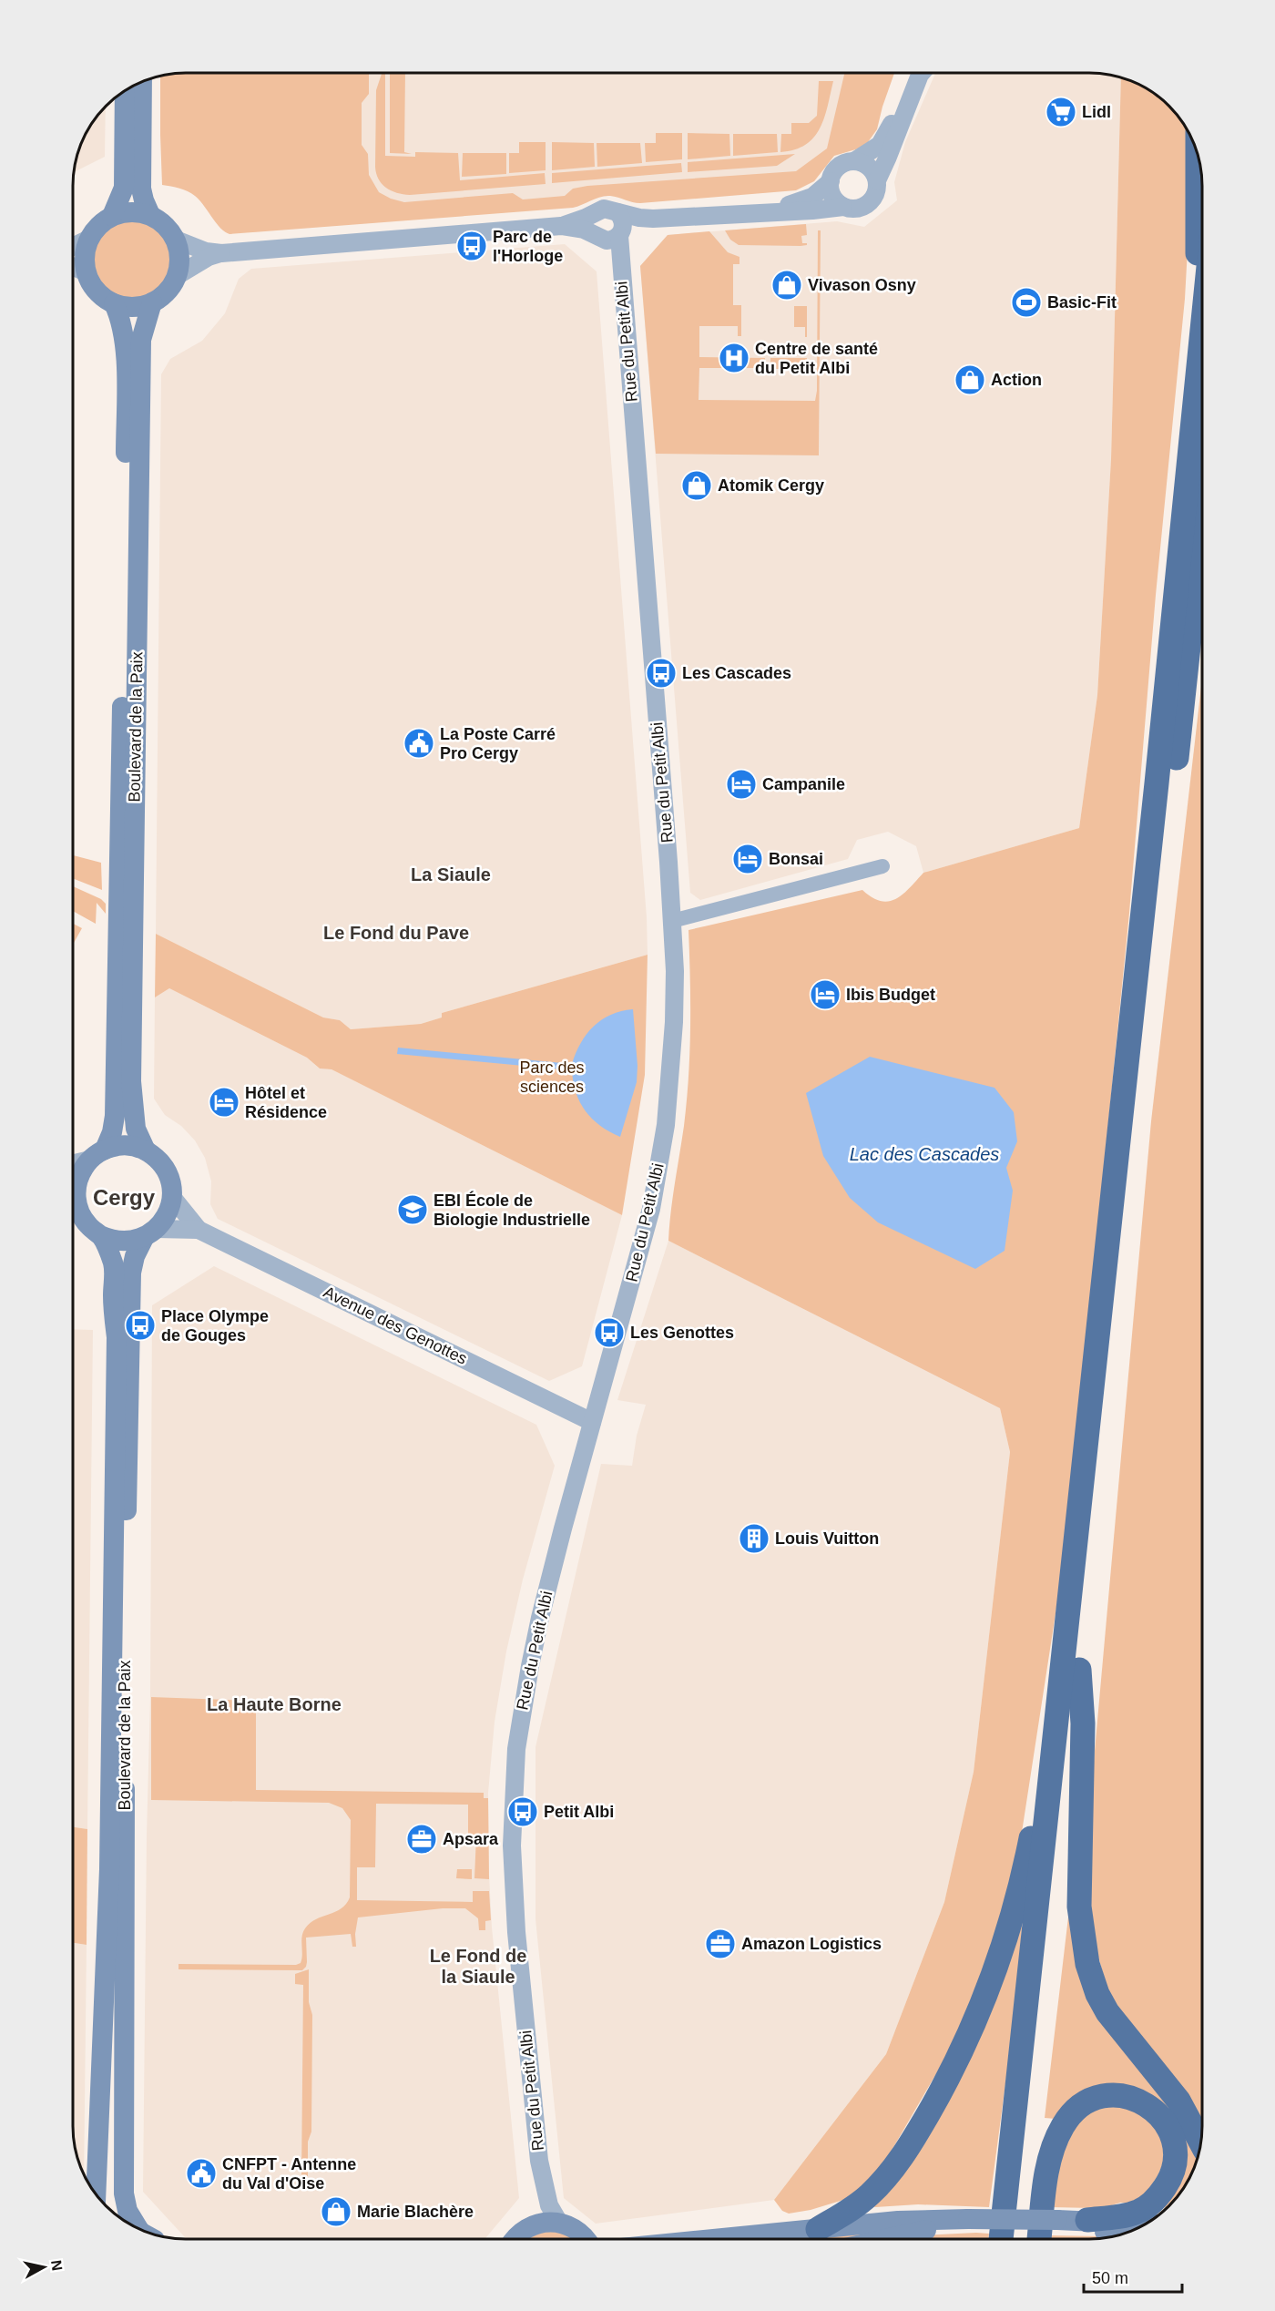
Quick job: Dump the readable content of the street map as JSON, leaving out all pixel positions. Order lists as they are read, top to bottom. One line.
{"streets":{"main road":["Boulevard de la Paix"],"street":["Rue du Petit Albi","Avenue des Genottes"]},"crossings":[["Rue du Petit Albi","Avenue des Genottes"],["Boulevard de la Paix","Avenue des Genottes"]],"districts":["La Siaule","Le Fond du Pave","Cergy","La Haute Borne","Le Fond de la Siaule"],"water":["Lac des Cascades"],"parks":["Parc des sciences"],"places":{"supermarket":["Lidl"],"bus stop":["Parc de l'Horloge","Les Cascades","Place Olympe de Gouges","Les Genottes","Petit Albi"],"shop":["Vivason Osny","Action","Atomik Cergy","Marie Blachère"],"sports":["Basic-Fit"],"hospital":["Centre de santé du Petit Albi"],"public building":["La Poste Carré Pro Cergy","CNFPT - Antenne du Val d'Oise"],"hotel":["Campanile","Bonsai","Ibis Budget","Hôtel et Résidence"],"school or university":["EBI École de Biologie Industrielle"],"building":["Louis Vuitton"],"office":["Apsara","Amazon Logistics"]},"scale_bar":"50 m","north":"right"}
